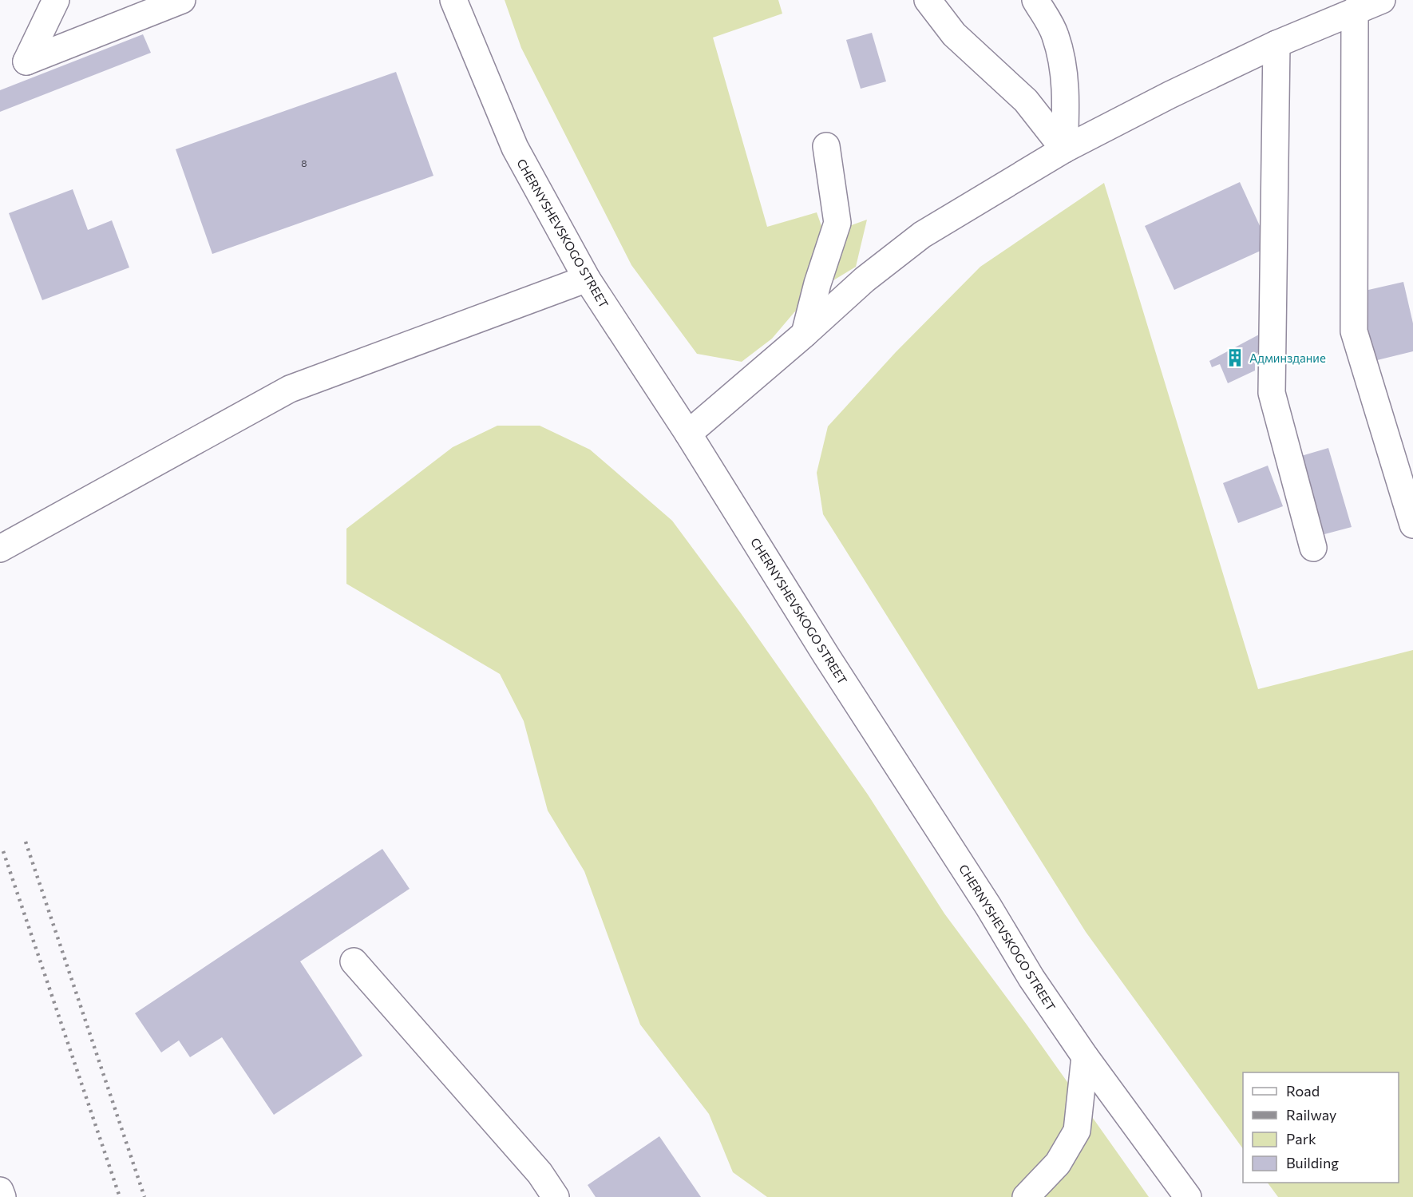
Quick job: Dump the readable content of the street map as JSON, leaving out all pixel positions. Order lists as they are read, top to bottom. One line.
{"streets":{"street":["CHERNYSHEVSKOGO STREET"]},"places":{"building":["Админздание"]},"house_numbers":["8"],"legend":["Road","Railway","Park","Building"]}
